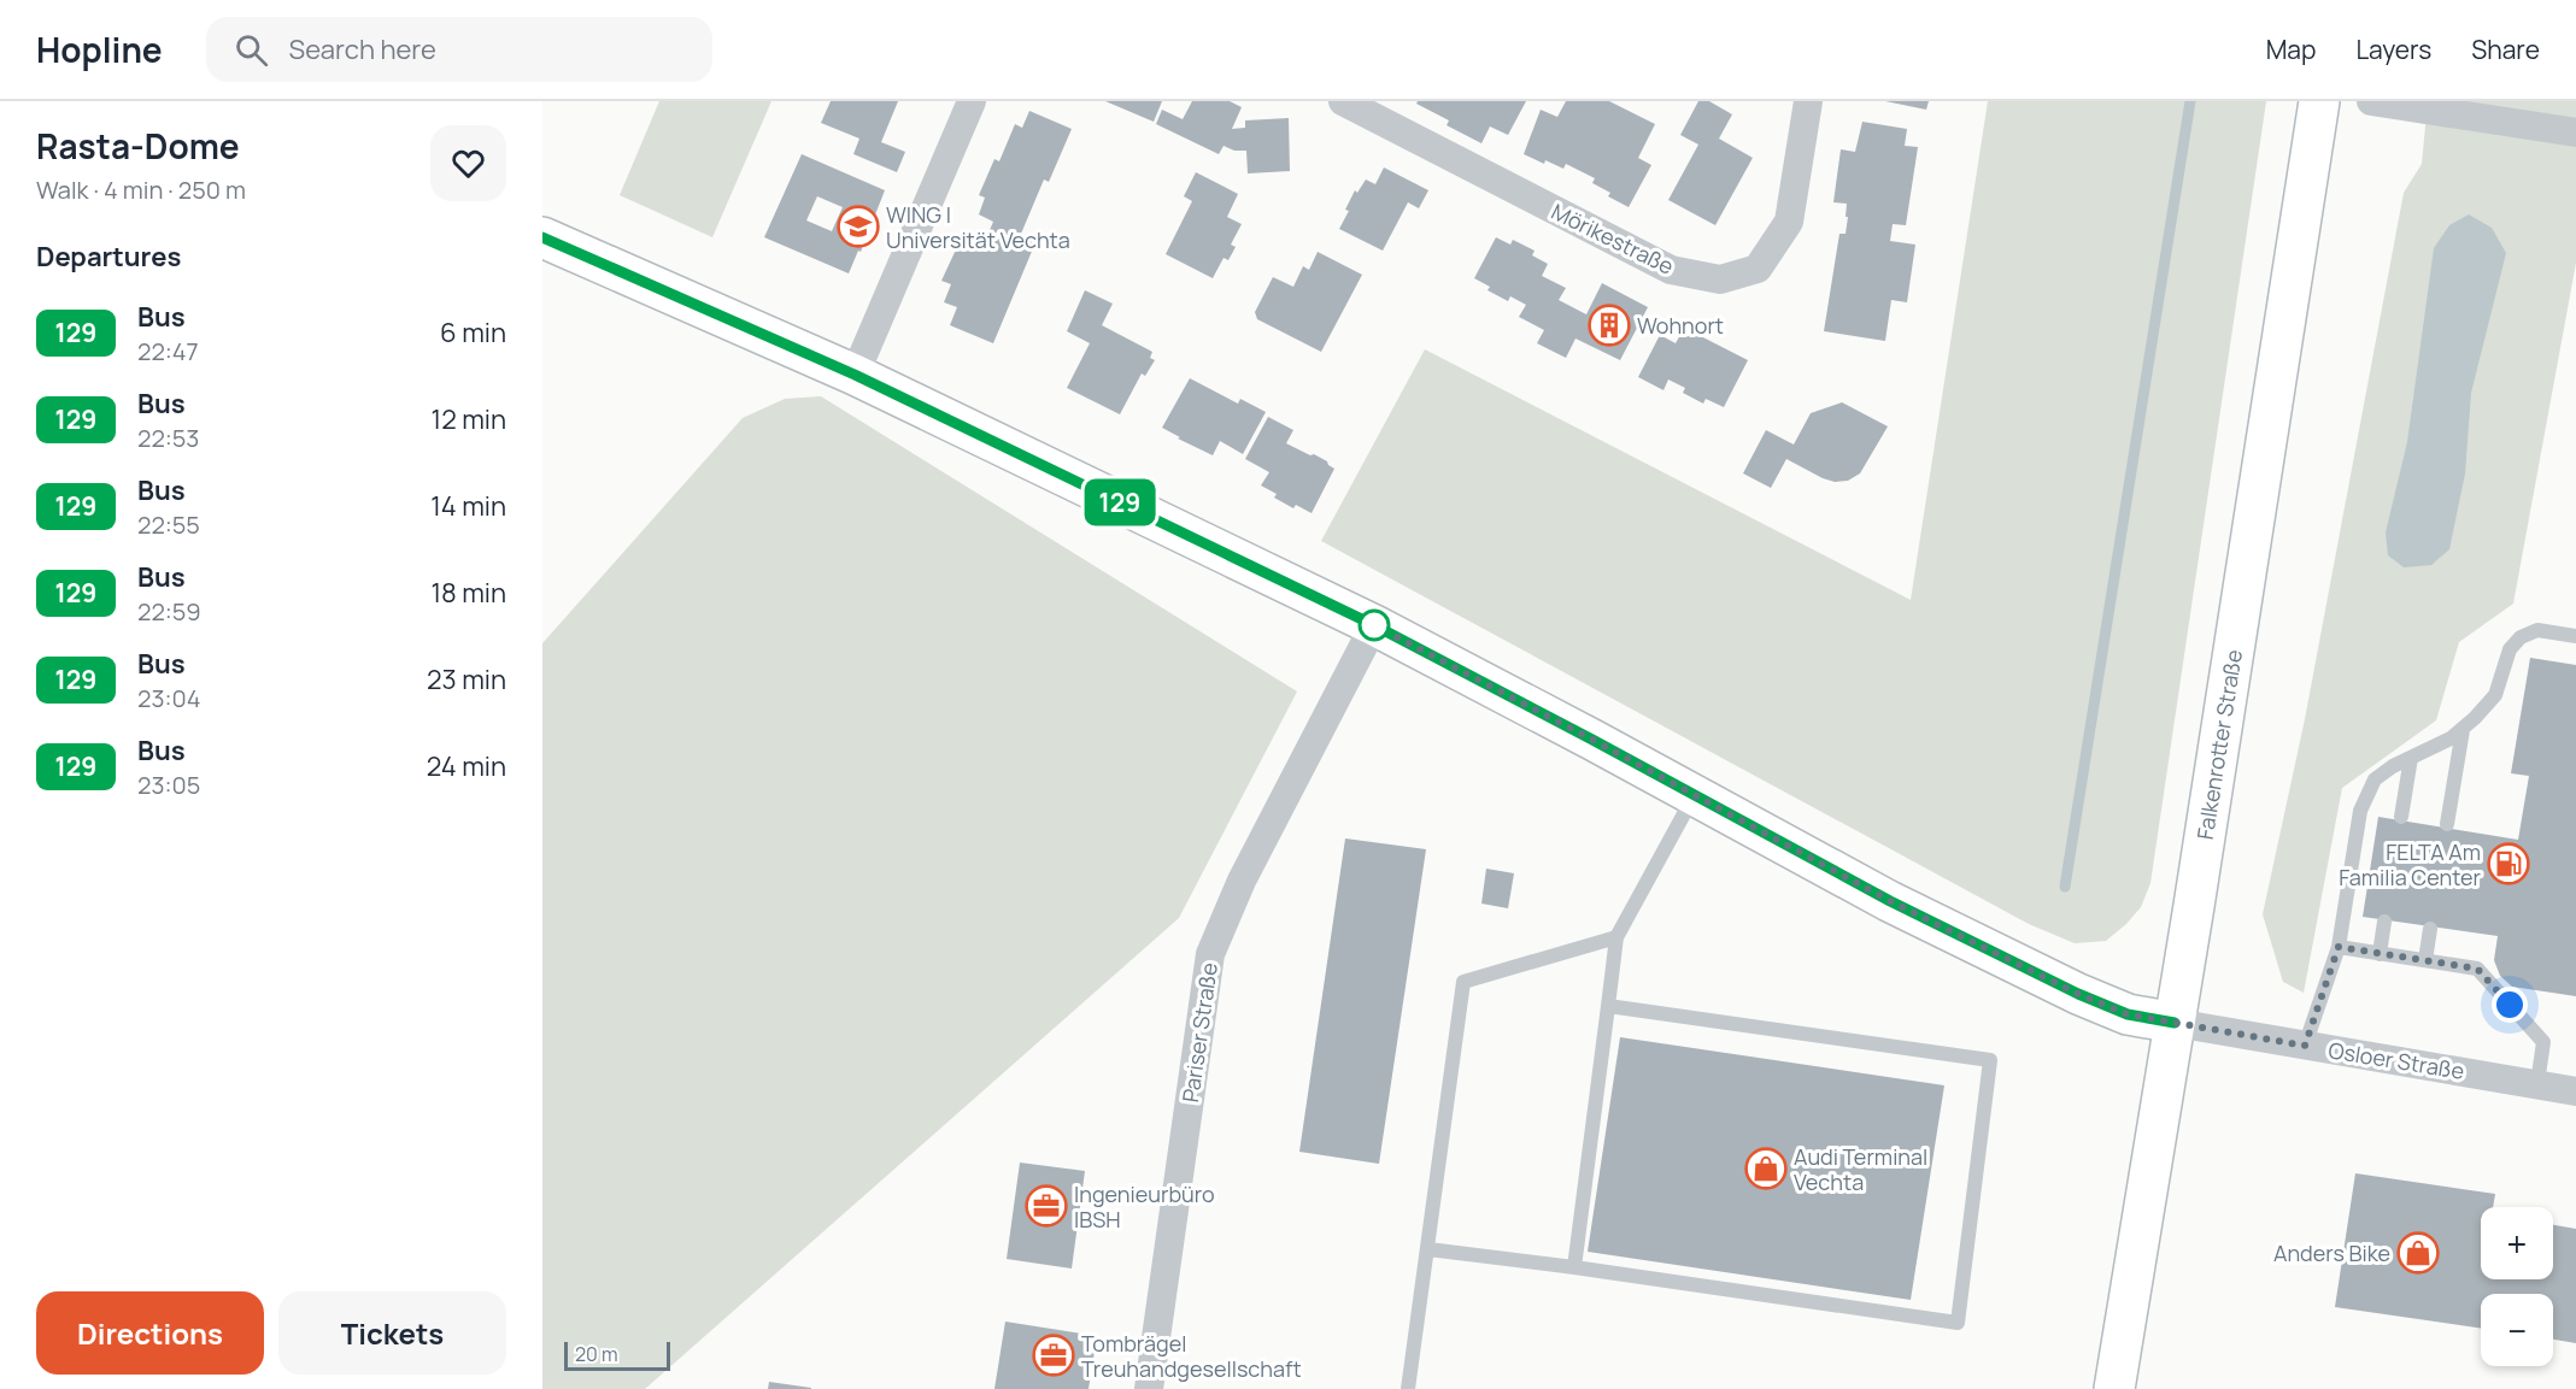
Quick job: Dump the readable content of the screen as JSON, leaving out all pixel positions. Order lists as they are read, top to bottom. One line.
{"streets":{"street":["Mörikestraße","Falkenrotter Straße","Pariser Straße","Osloer Straße"]},"crossings":[["Falkenrotter Straße","Osloer Straße"]],"places":{"school or university":["WING I Universität Vechta"],"building":["Wohnort"],"fuel station":["FELTA Am Familia Center"],"shop":["Audi Terminal Vechta","Anders Bike"],"office":["Ingenieurbüro IBSH","Tombrägel Treuhandgesellschaft"]},"lines":["bus line 129"],"scale_bar":"20 m","page":{"header":"Hopline","search":"Search here","nav":["Map","Layers","Share"],"heading":[["Rasta-Dome","Walk · 4 min · 250 m"],"Departures"],"on_map":"129","list":[{"mark":"129","name":"Bus","note":"22:47","value":"6 min"},{"mark":"129","name":"Bus","note":"22:53","value":"12 min"},{"mark":"129","name":"Bus","note":"22:55","value":"14 min"},{"mark":"129","name":"Bus","note":"22:59","value":"18 min"},{"mark":"129","name":"Bus","note":"23:04","value":"23 min"},{"mark":"129","name":"Bus","note":"23:05","value":"24 min"}],"map_buttons":["+","−"],"buttons":["Directions","Tickets"],"scale":"20 m"}}
